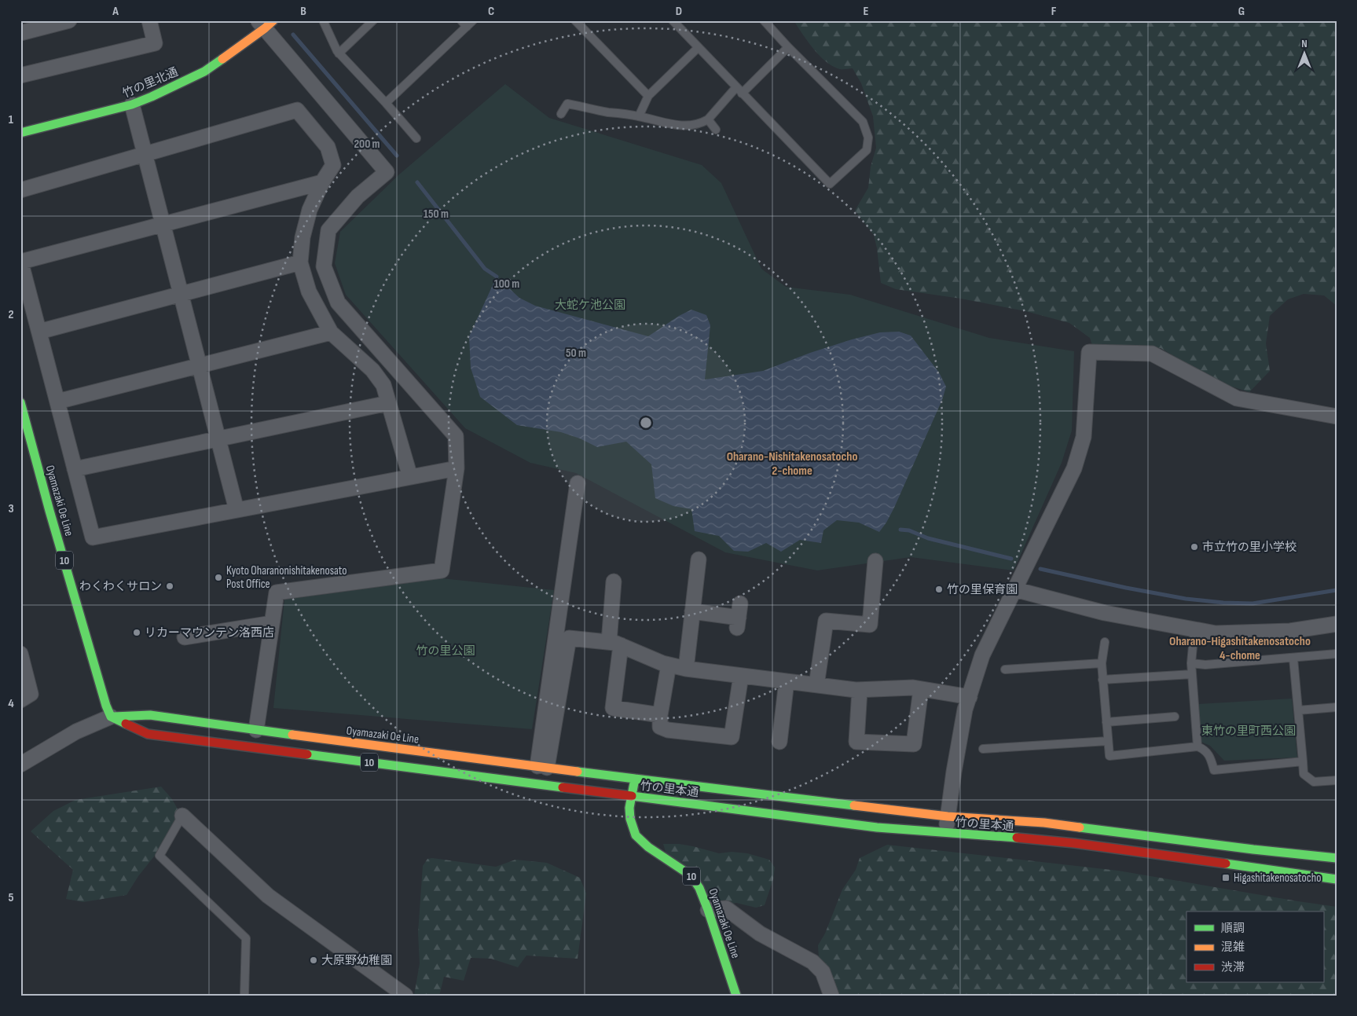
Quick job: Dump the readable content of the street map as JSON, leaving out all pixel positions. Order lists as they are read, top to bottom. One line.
{"streets":{"street":["竹の里北通","Oyamazaki Oe Line","10","竹の里本通"]},"crossings":[["Oyamazaki Oe Line","10"],["Oyamazaki Oe Line","竹の里本通"],["10","竹の里本通"]],"districts":["Oharano-Nishitakenosatocho 2-chome","Oharano-Higashitakenosatocho 4-chome"],"parks":["大蛇ケ池公園","竹の里公園","東竹の里町西公園"],"places":{"other":["市立竹の里小学校","Kyoto Oharanonishitakenosato Post Office","わくわくサロン","竹の里保育園","リカーマウンテン洛西店","大原野幼稚園"],"transit":["Higashitakenosatocho"]},"legend":["順調","混雑","渋滞"],"north":"top","grid":{"columns":["A","B","C","D","E","F","G"],"rows":["1","2","3","4","5"]},"rings":["200 m","150 m","100 m","50 m"]}
